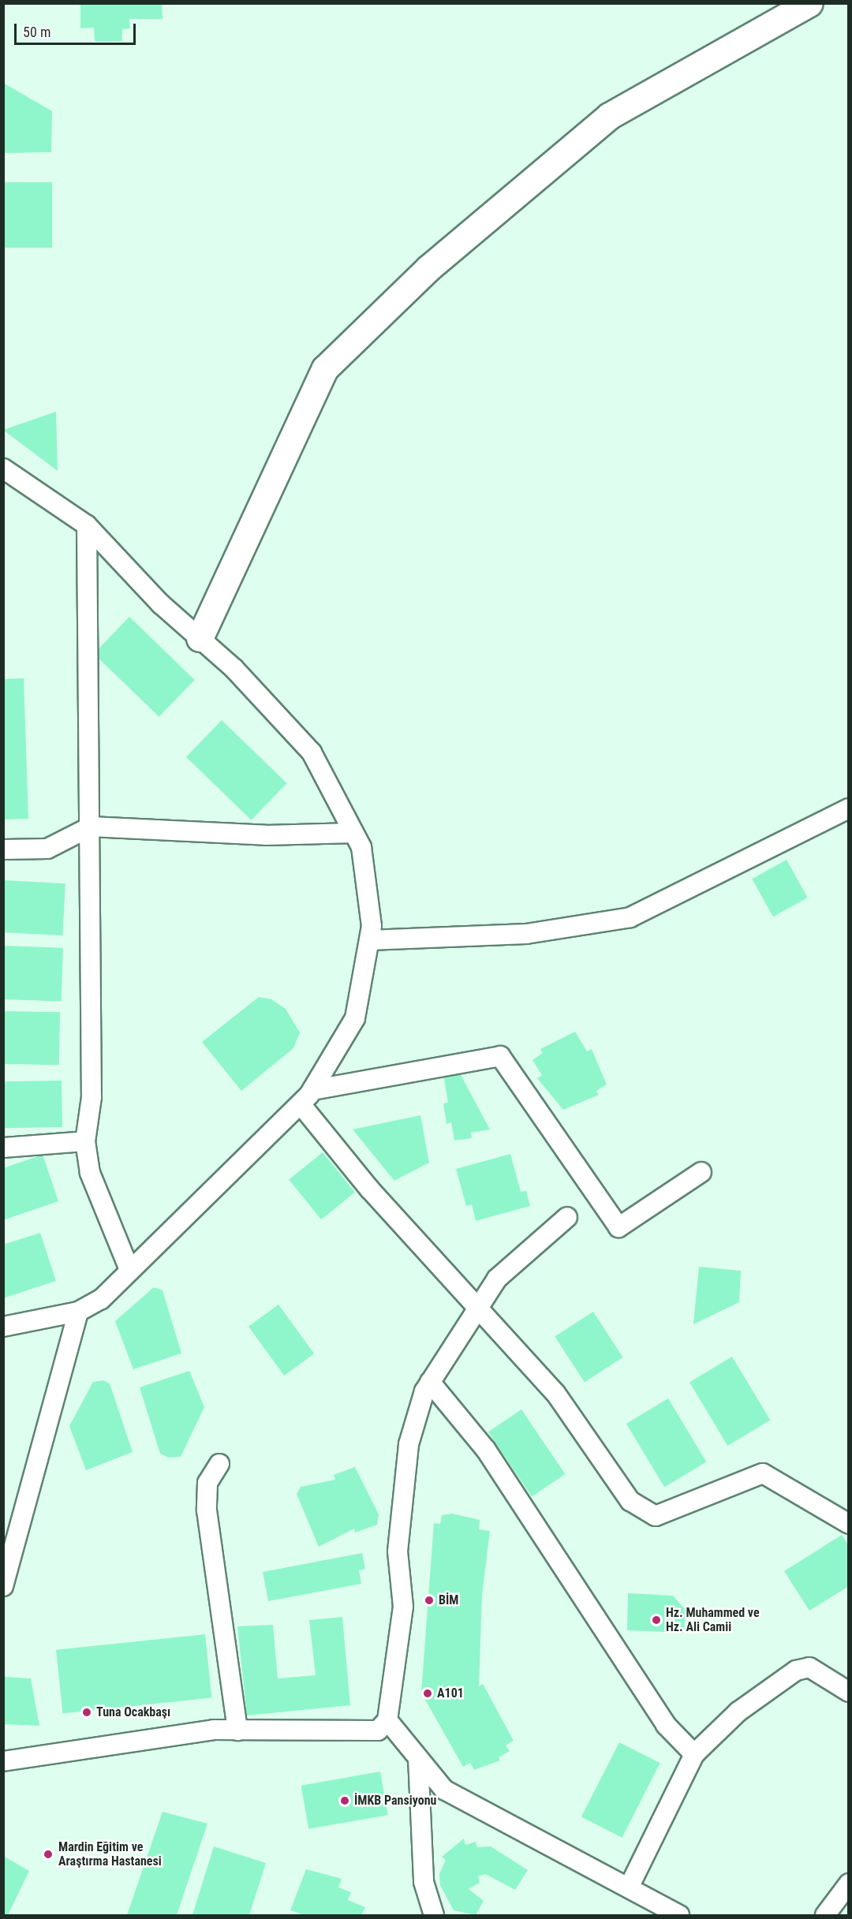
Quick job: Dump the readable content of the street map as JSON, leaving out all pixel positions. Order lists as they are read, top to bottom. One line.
{"places":["BİM","Hz. Muhammed ve Hz. Ali Camii","A101","Tuna Ocakbaşı","İMKB Pansiyonu","Mardin Eğitim ve Araştırma Hastanesi"],"scale_bar":"50 m"}
